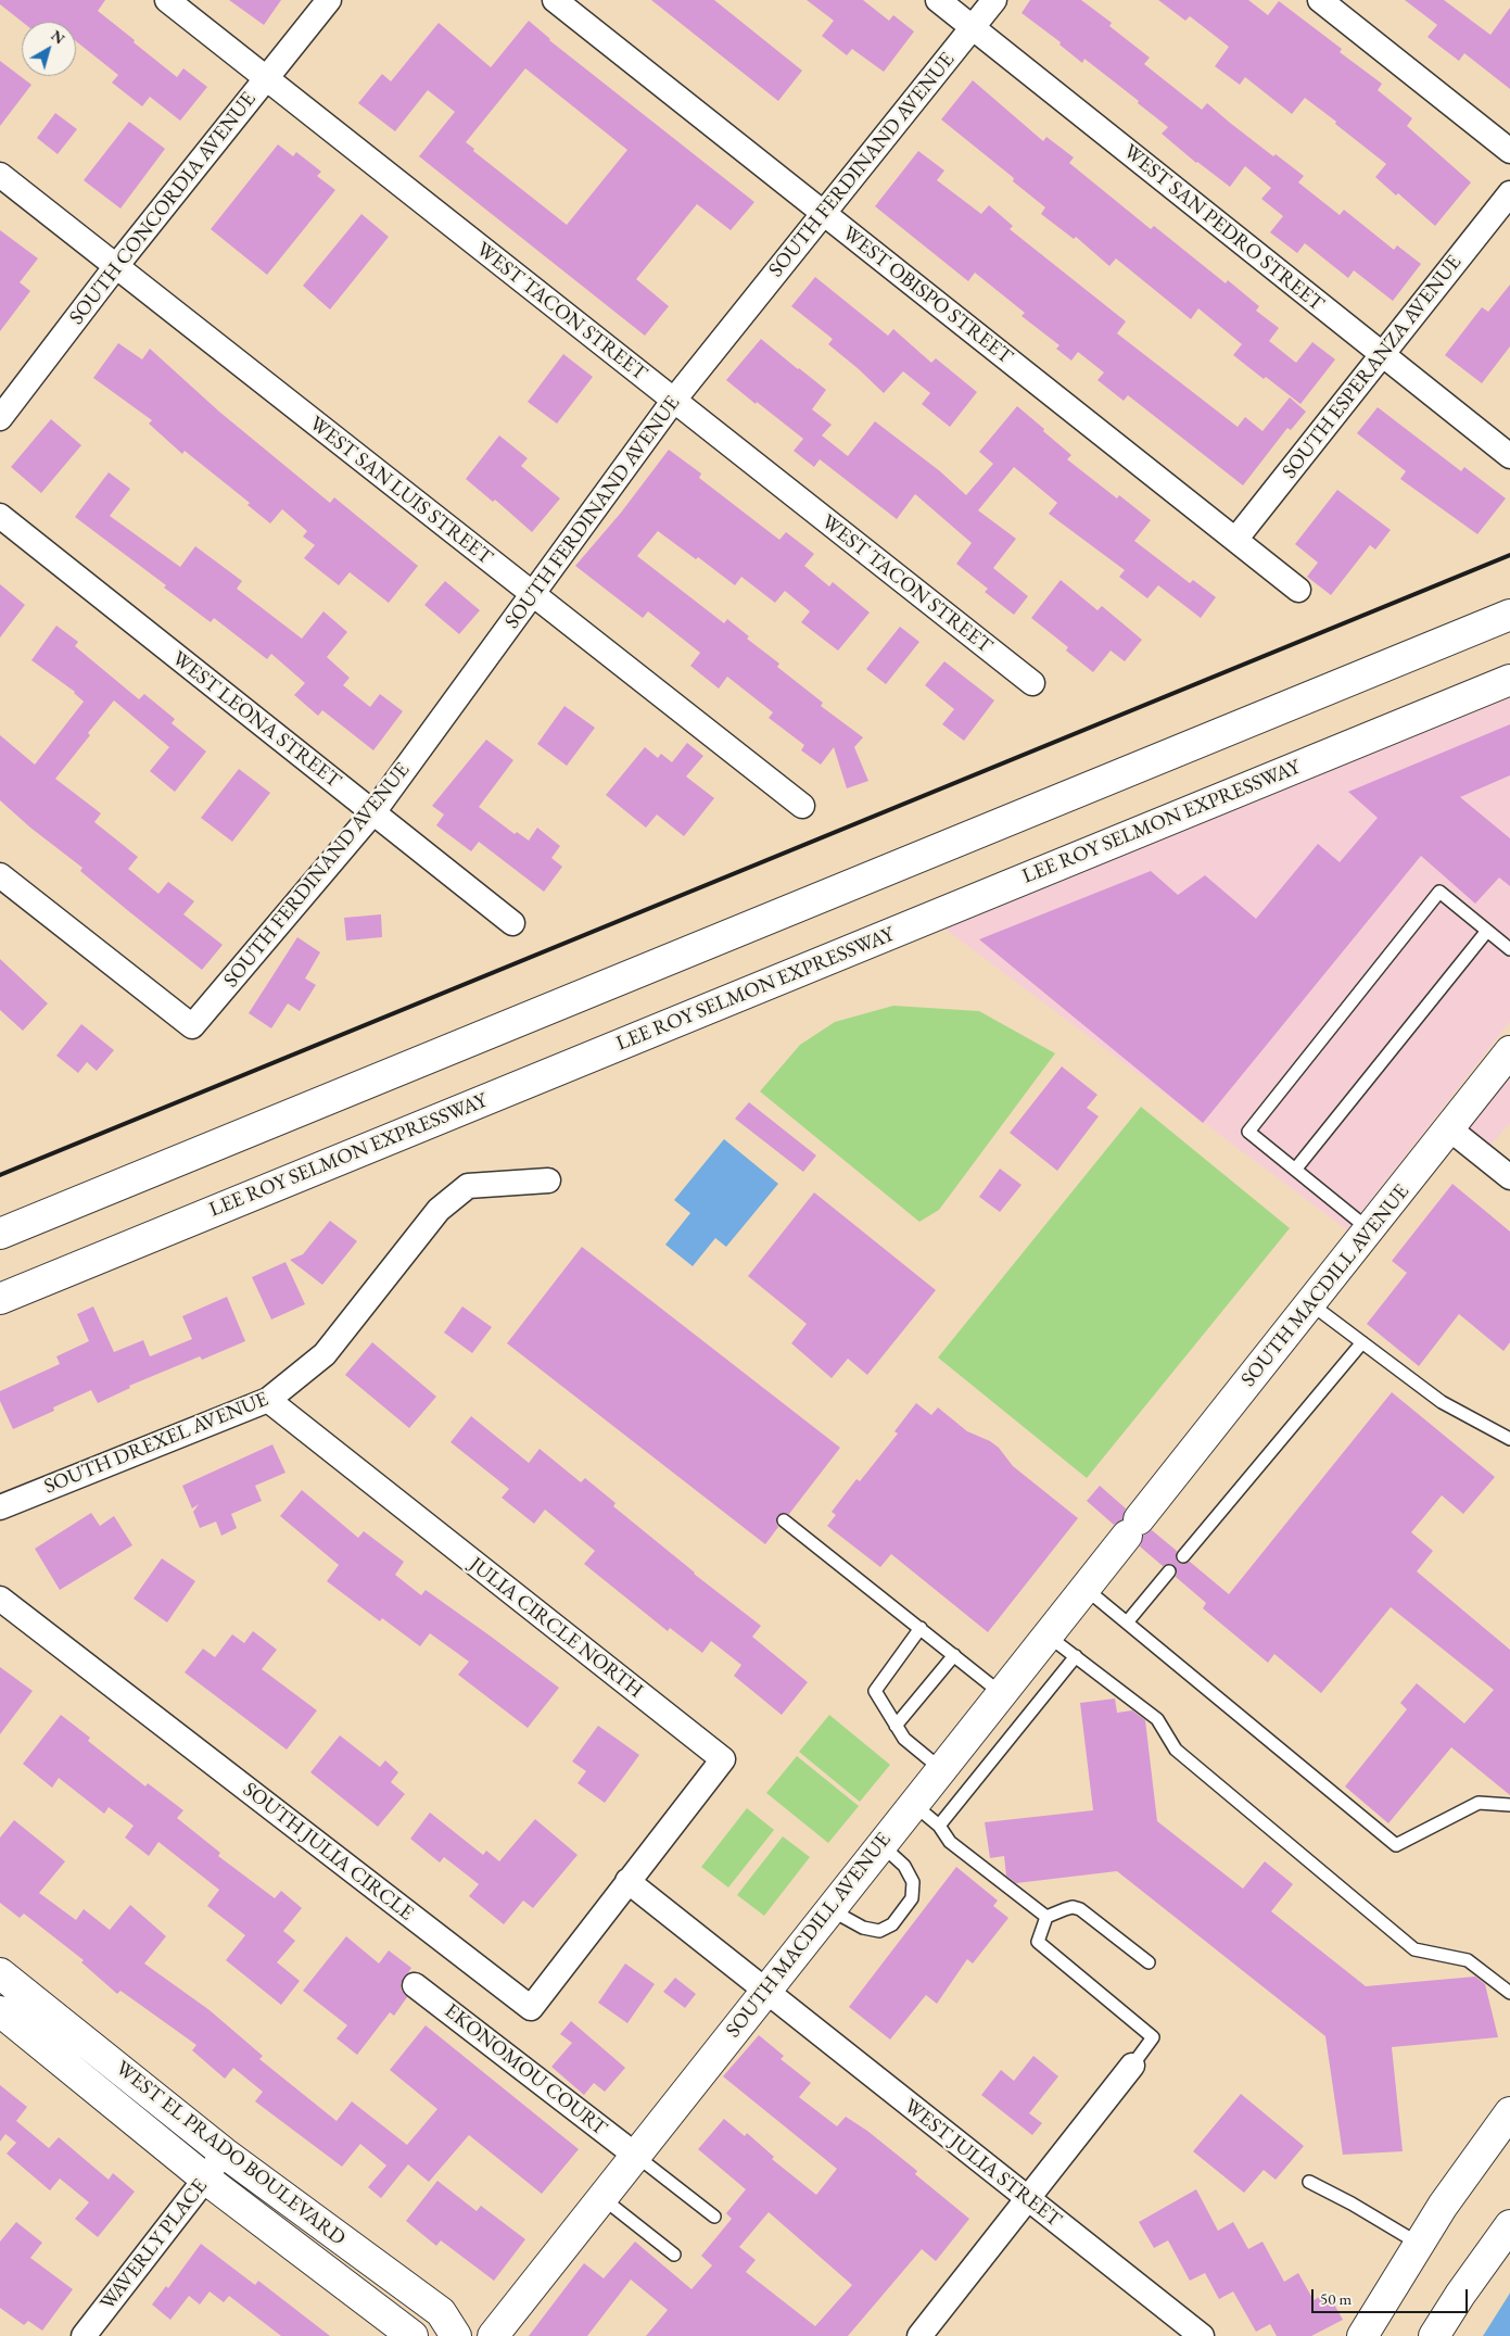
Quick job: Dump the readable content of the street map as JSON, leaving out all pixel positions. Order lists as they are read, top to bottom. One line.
{"streets":{"main road":["LEE ROY SELMON EXPRESSWAY","SOUTH MACDILL AVENUE","WEST EL PRADO BOULEVARD"],"street":["SOUTH FERDINAND AVENUE","SOUTH CONCORDIA AVENUE","WEST SAN PEDRO STREET","WEST OBISPO STREET","WEST TACON STREET","SOUTH ESPERANZA AVENUE","WEST SAN LUIS STREET","WEST LEONA STREET","SOUTH DREXEL AVENUE","JULIA CIRCLE NORTH","SOUTH JULIA CIRCLE","EKONOMOU COURT","WEST JULIA STREET","WAVERLY PLACE"]},"crossings":[["SOUTH FERDINAND AVENUE","WEST SAN PEDRO STREET"],["SOUTH FERDINAND AVENUE","WEST OBISPO STREET"],["SOUTH FERDINAND AVENUE","WEST TACON STREET"],["SOUTH FERDINAND AVENUE","WEST SAN LUIS STREET"],["SOUTH FERDINAND AVENUE","WEST LEONA STREET"],["SOUTH CONCORDIA AVENUE","WEST TACON STREET"],["SOUTH CONCORDIA AVENUE","WEST SAN LUIS STREET"],["WEST SAN PEDRO STREET","SOUTH ESPERANZA AVENUE"],["WEST OBISPO STREET","SOUTH ESPERANZA AVENUE"],["SOUTH MACDILL AVENUE","EKONOMOU COURT"],["SOUTH MACDILL AVENUE","WEST JULIA STREET"],["SOUTH DREXEL AVENUE","JULIA CIRCLE NORTH"],["JULIA CIRCLE NORTH","SOUTH JULIA CIRCLE"],["JULIA CIRCLE NORTH","WEST JULIA STREET"],["SOUTH JULIA CIRCLE","WEST JULIA STREET"],["WEST EL PRADO BOULEVARD","WAVERLY PLACE"]],"scale_bar":"50 m","north":"top right"}
